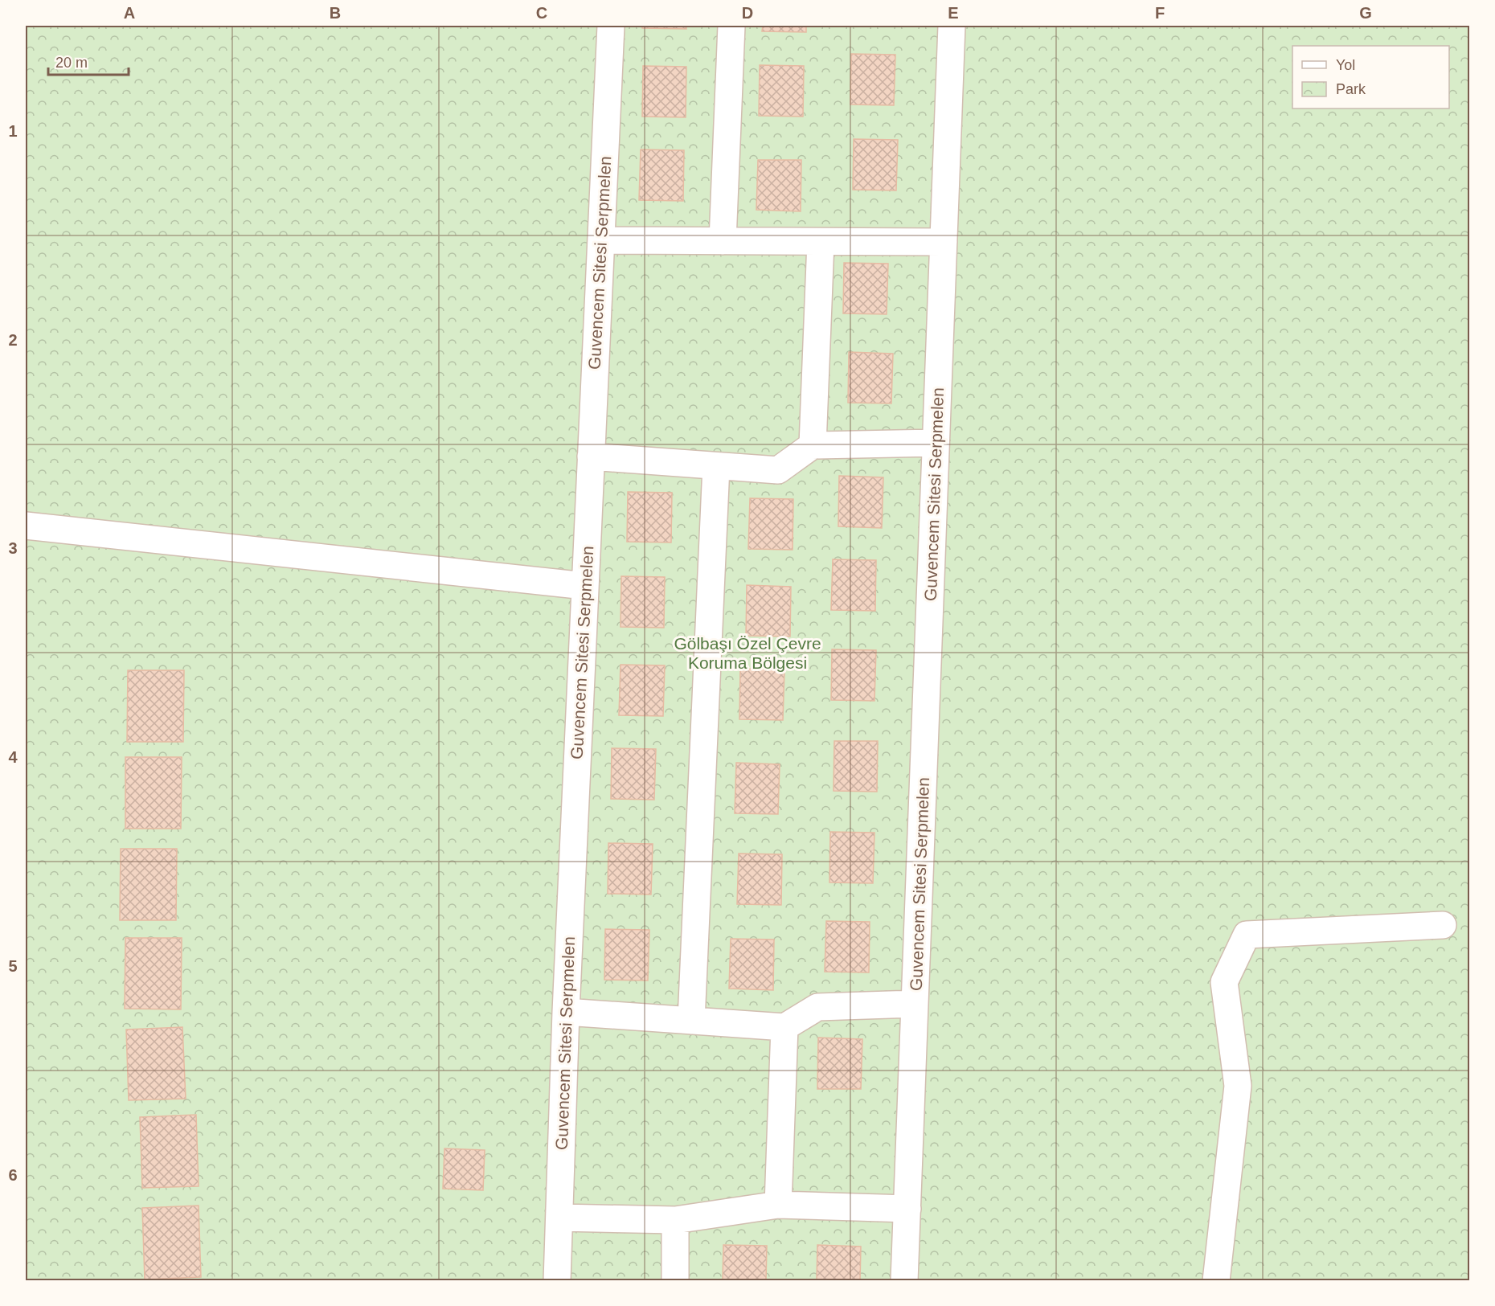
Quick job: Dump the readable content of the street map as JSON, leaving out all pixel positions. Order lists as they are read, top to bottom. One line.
{"streets":{"street":["Guvencem Sitesi Serpmelen"]},"parks":["Gölbaşı Özel Çevre Koruma Bölgesi"],"legend":["Yol","Park"],"scale_bar":"20 m","grid":{"columns":["A","B","C","D","E","F","G"],"rows":["1","2","3","4","5","6"]}}
